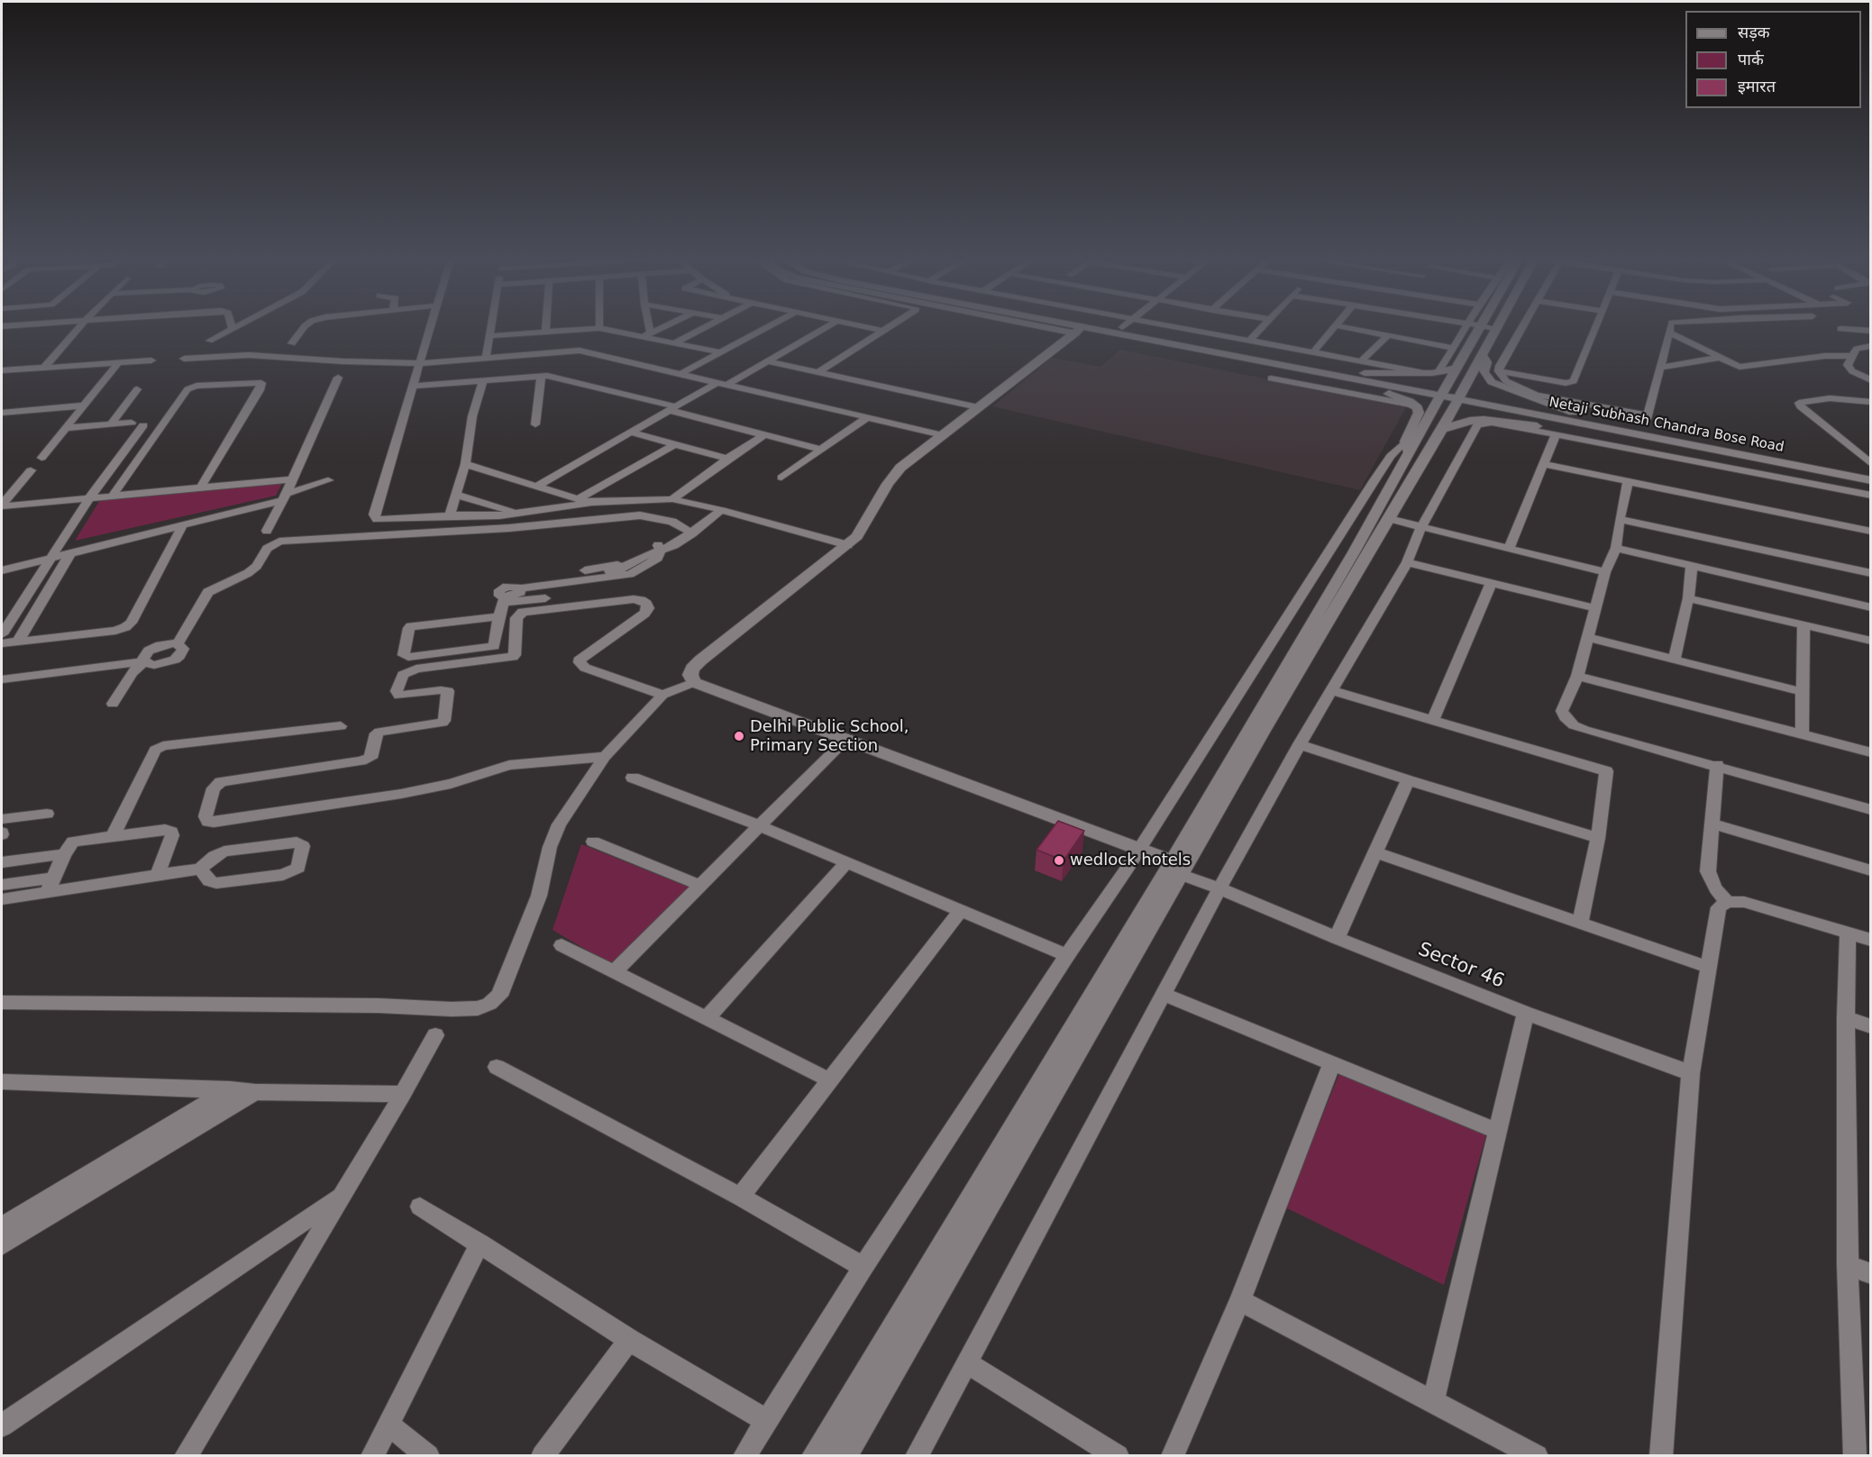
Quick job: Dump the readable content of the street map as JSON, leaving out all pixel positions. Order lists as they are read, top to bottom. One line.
{"streets":{"main road":["Netaji Subhash Chandra Bose Road"],"street":["Sector 46"]},"places":["Delhi Public School, Primary Section","wedlock hotels"],"legend":["सड़क","पार्क","इमारत"]}
